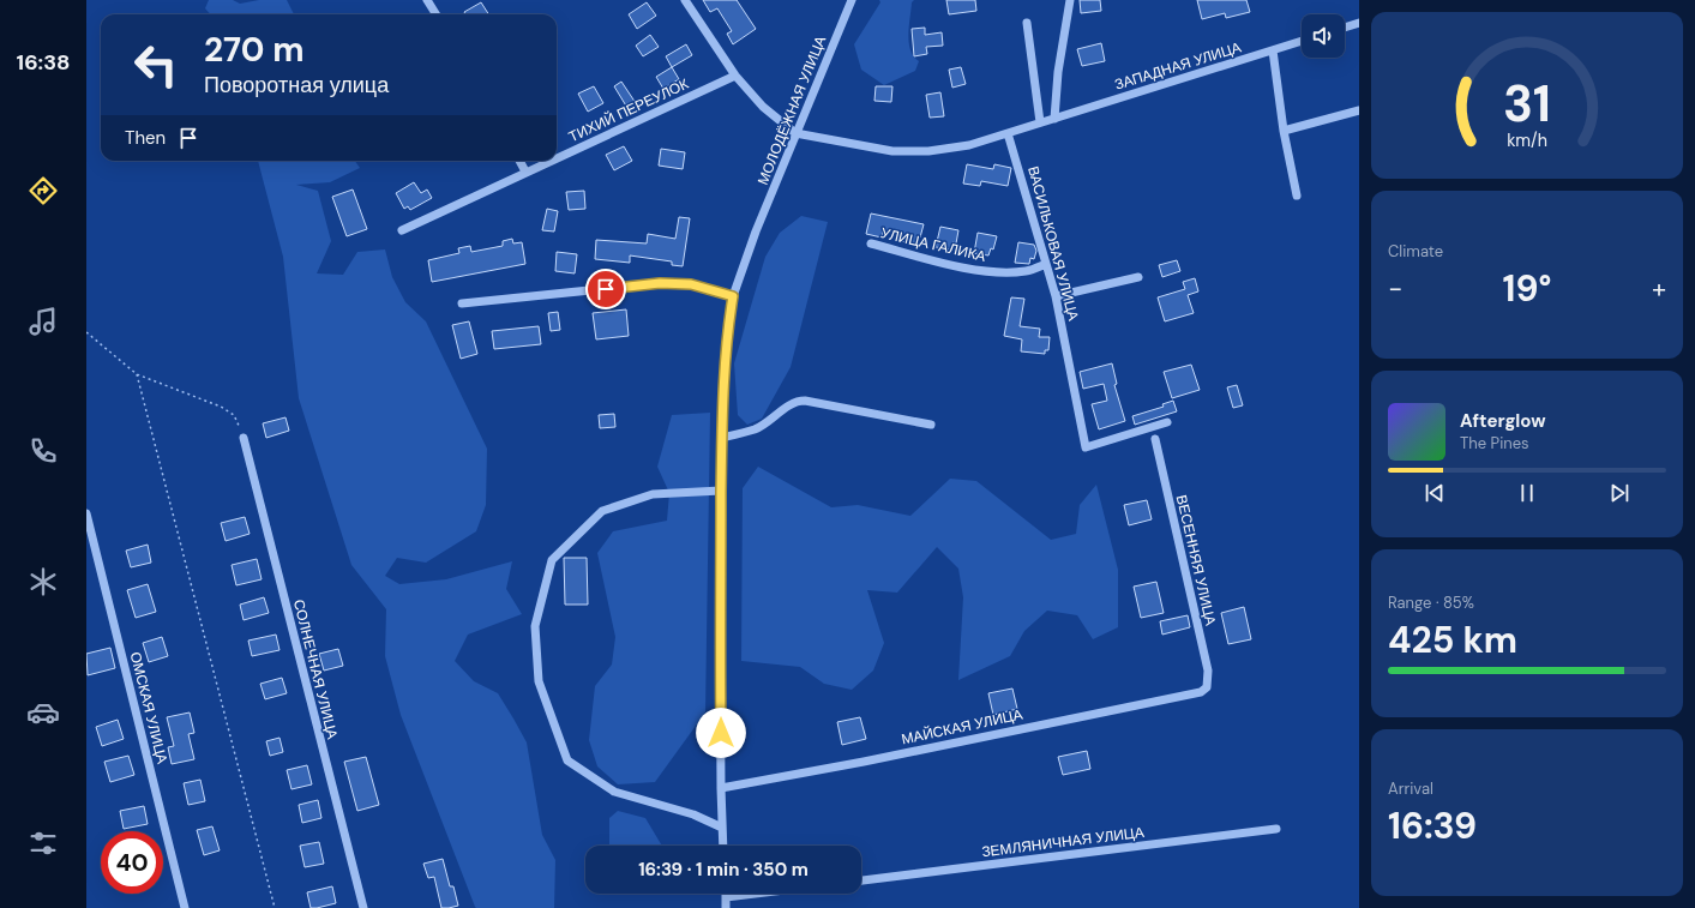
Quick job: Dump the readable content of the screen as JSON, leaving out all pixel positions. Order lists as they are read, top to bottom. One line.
{"streets":{"street":["ЗАПАДНАЯ УЛИЦА","ТИХИЙ ПЕРЕУЛОК","МОЛОДЁЖНАЯ УЛИЦА","ВАСИЛЬКОВАЯ УЛИЦА","УЛИЦА ГАЛИКА","ВЕСЕННЯЯ УЛИЦА","СОЛНЕЧНАЯ УЛИЦА","ОМСКАЯ УЛИЦА","МАЙСКАЯ УЛИЦА","ЗЕМЛЯНИЧНАЯ УЛИЦА"]},"crossings":[["ЗАПАДНАЯ УЛИЦА","МОЛОДЁЖНАЯ УЛИЦА"],["ЗАПАДНАЯ УЛИЦА","ВАСИЛЬКОВАЯ УЛИЦА"],["МОЛОДЁЖНАЯ УЛИЦА","МАЙСКАЯ УЛИЦА"],["ВАСИЛЬКОВАЯ УЛИЦА","УЛИЦА ГАЛИКА"],["ВЕСЕННЯЯ УЛИЦА","МАЙСКАЯ УЛИЦА"]],"page":{"tabs":"16:38","turn":["270 m","Поворотная улица"],"then":"Then","tile":["Climate",["Range · 85%","425 km"],["Arrival","16:39"]],"heat":["−","19°","+"],"song":["Afterglow","The Pines"],"limit":"40","trip":"16:39 · 1 min · 350 m","gauge":["31","km/h"]}}
